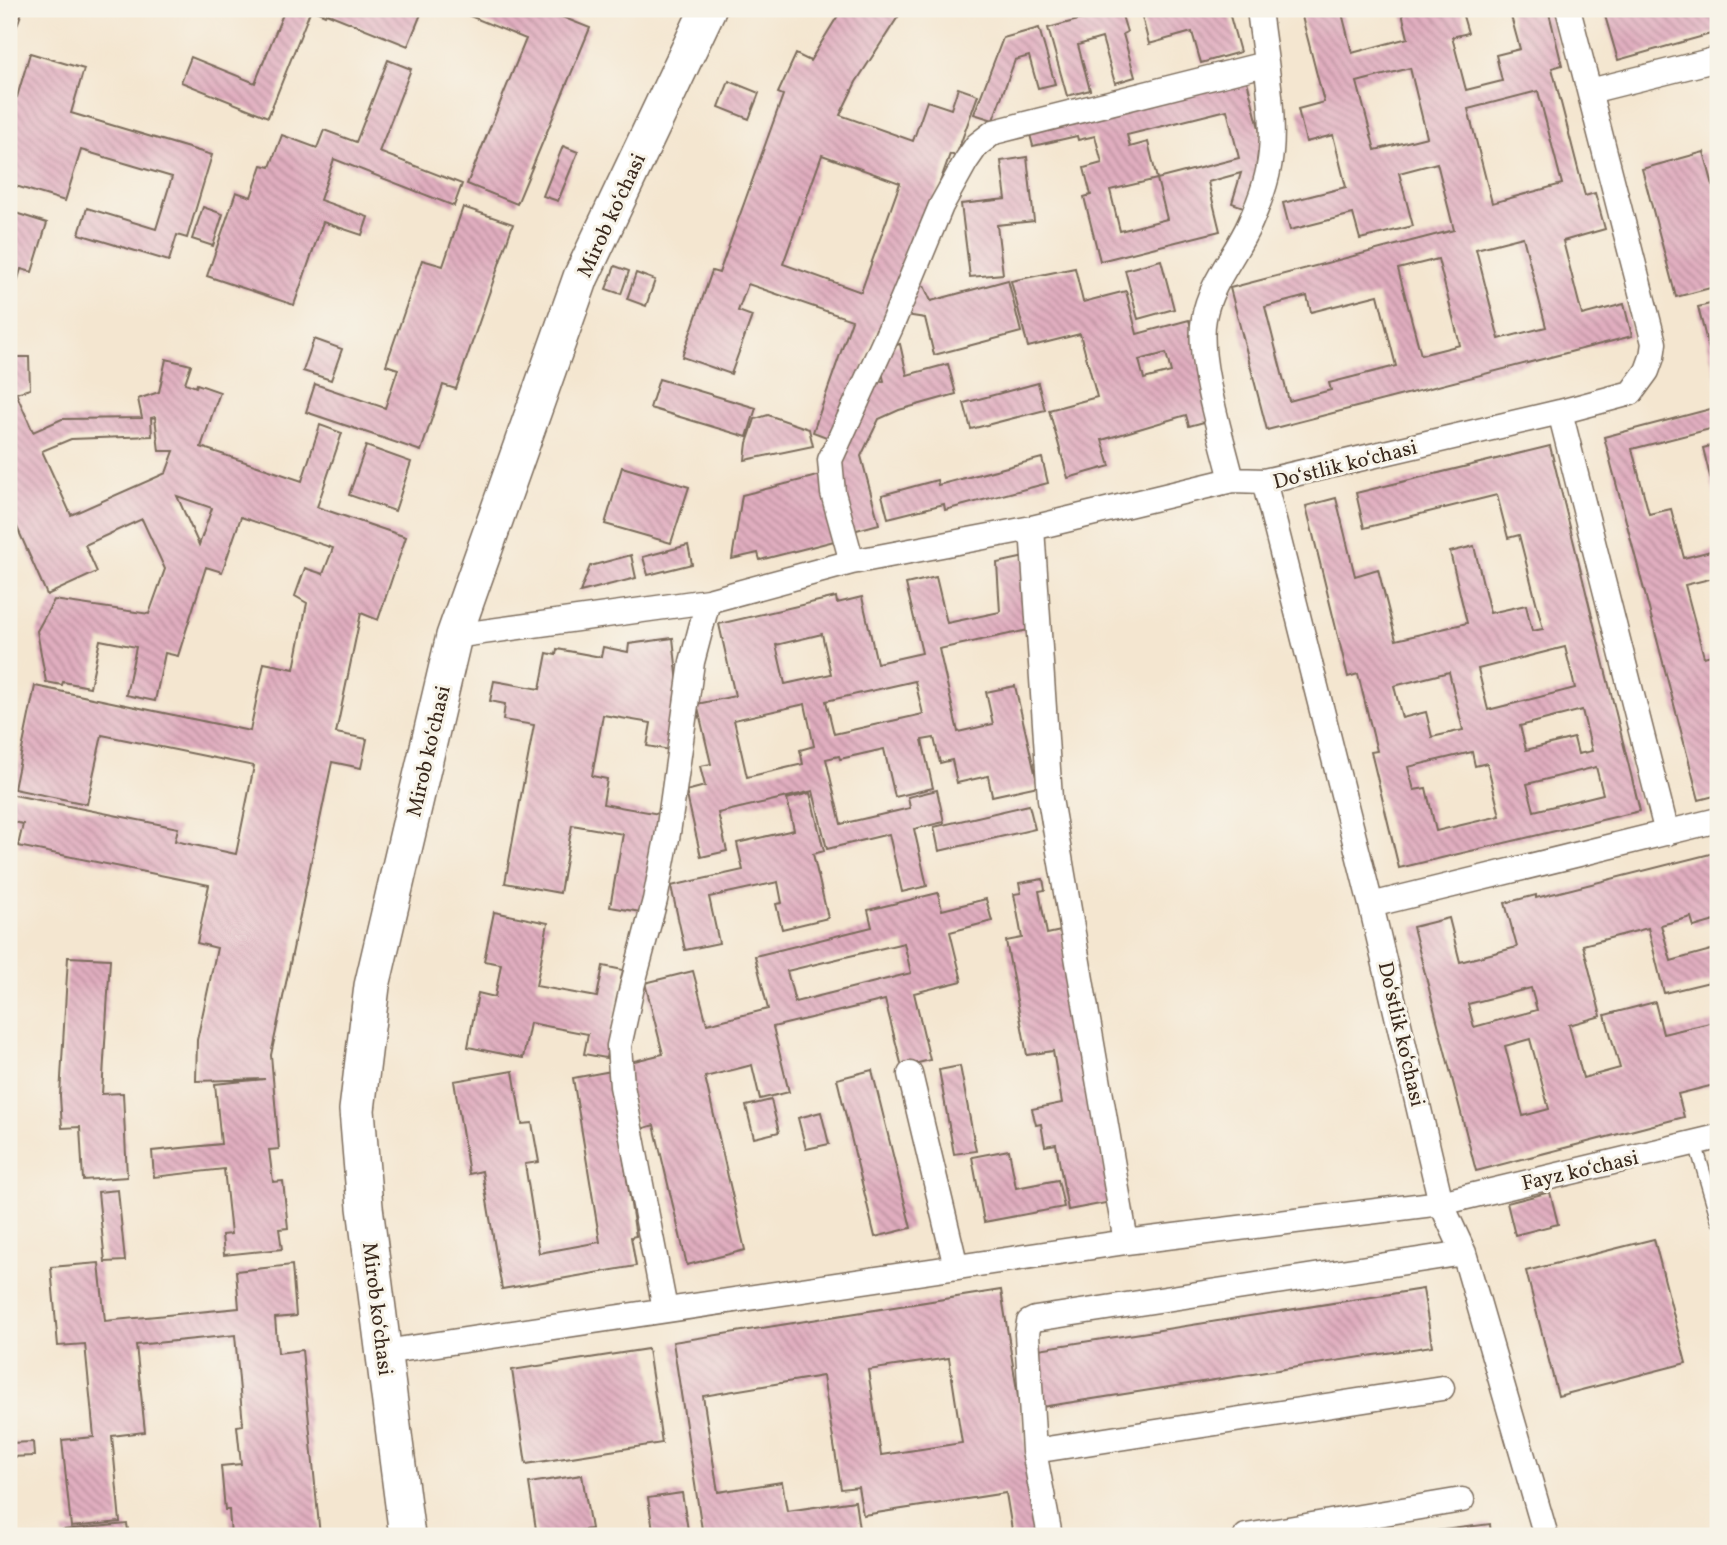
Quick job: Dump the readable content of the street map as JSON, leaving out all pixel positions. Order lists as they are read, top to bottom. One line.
{"streets":{"street":["Mirob koʻchasi","Doʻstlik koʻchasi","Fayz koʻchasi"]},"crossings":[["Mirob koʻchasi","Fayz koʻchasi"],["Doʻstlik koʻchasi","Fayz koʻchasi"]]}
